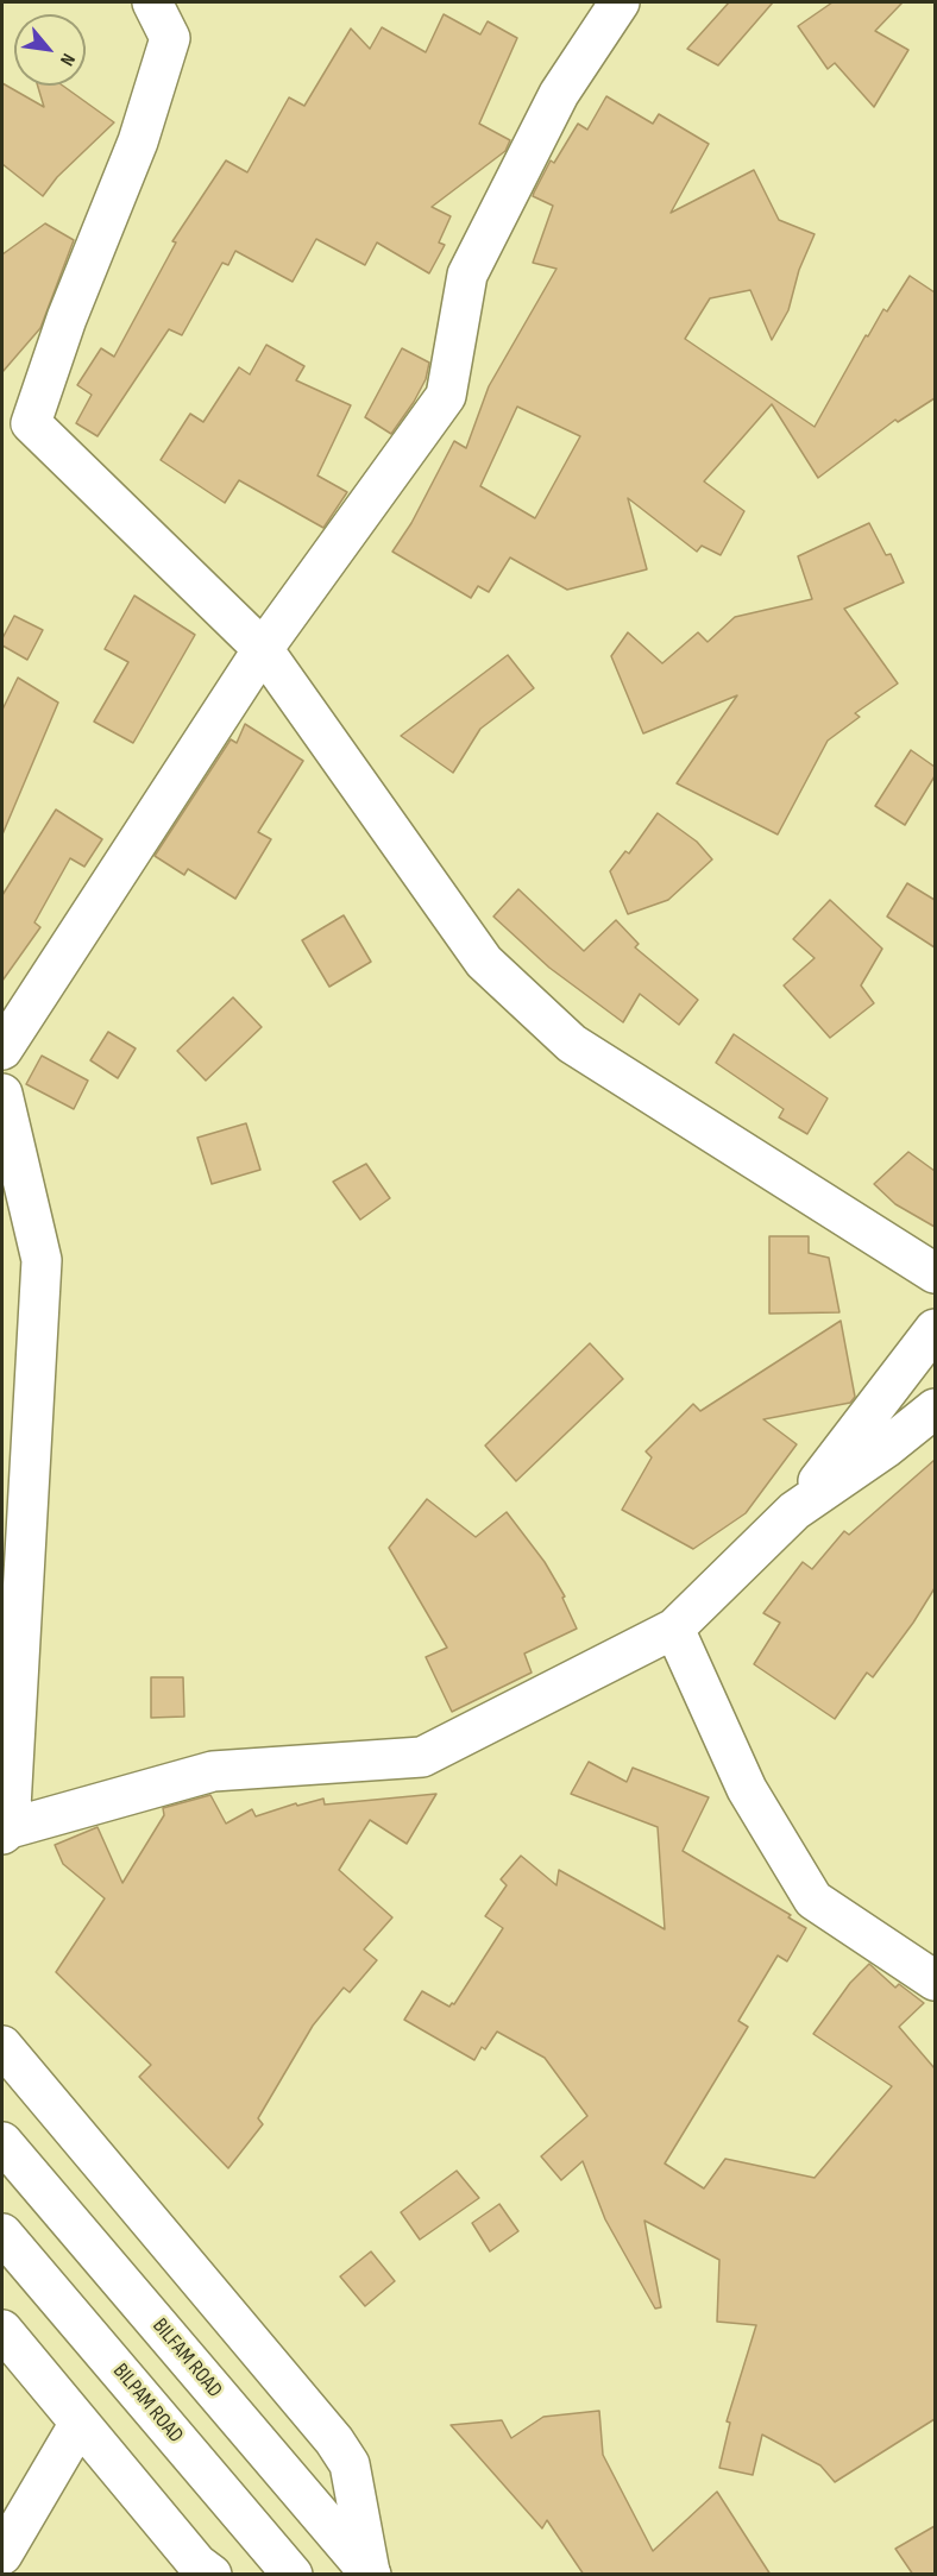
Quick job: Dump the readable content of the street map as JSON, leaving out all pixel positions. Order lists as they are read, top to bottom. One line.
{"streets":{"street":["BILFAM ROAD","BILPAM ROAD"]},"north":"bottom right"}
